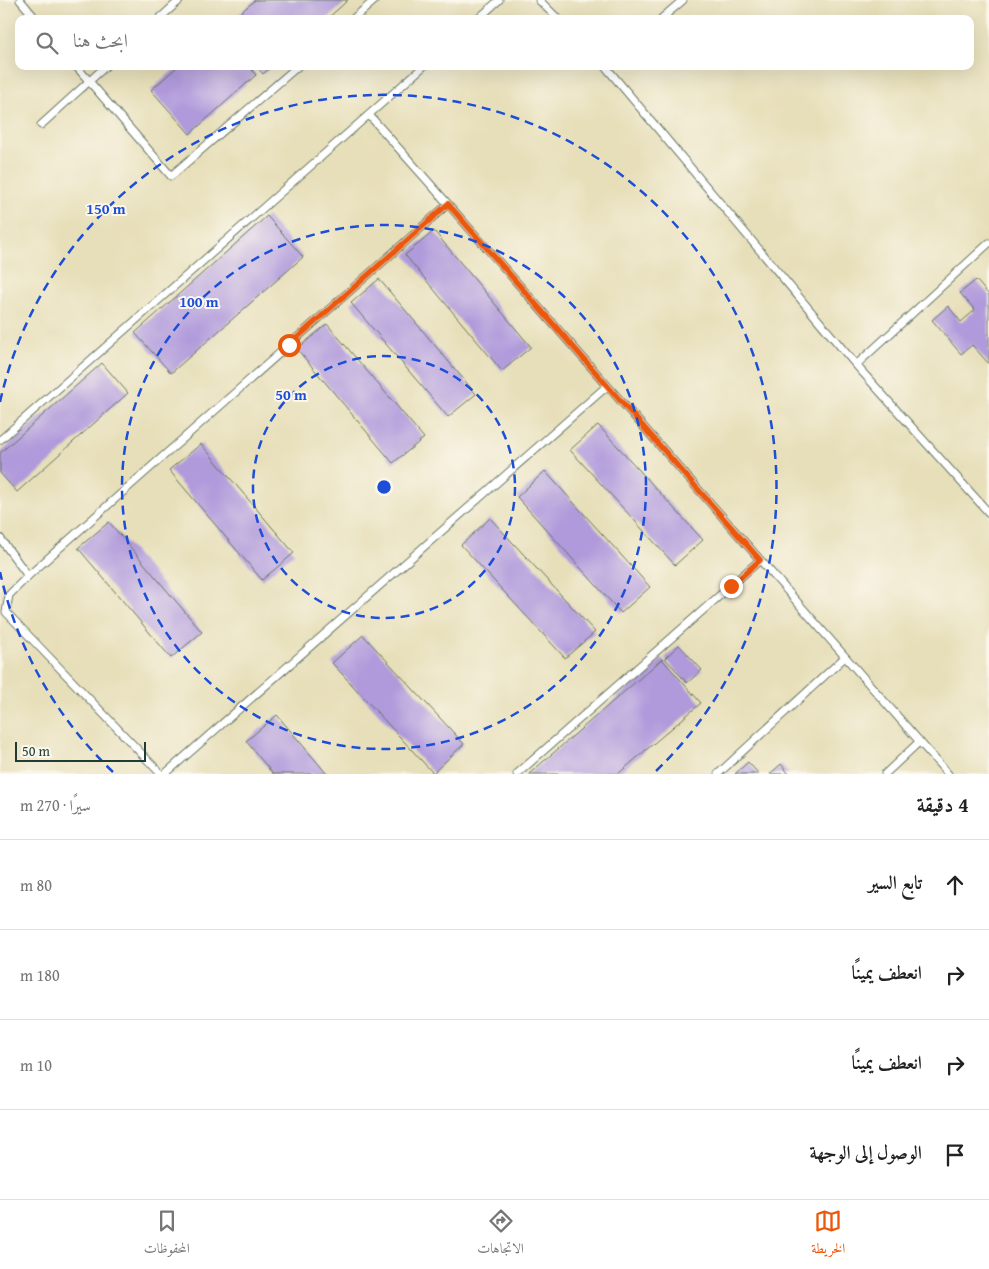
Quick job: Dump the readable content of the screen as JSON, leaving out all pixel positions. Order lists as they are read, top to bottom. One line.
{"scale_bar":"50 m","page":{"search":"ابحث هنا","scale":"50 m","heading":["4 دقيقة","سيرًا · 270 m"],"list":[["تابع السير","80 m"],["انعطف يمينًا","180 m"],["انعطف يمينًا","10 m"],"الوصول إلى الوجهة"],"nav":["الخريطة","الاتجاهات","المحفوظات"]},"rings":["150 m","100 m","50 m"]}
